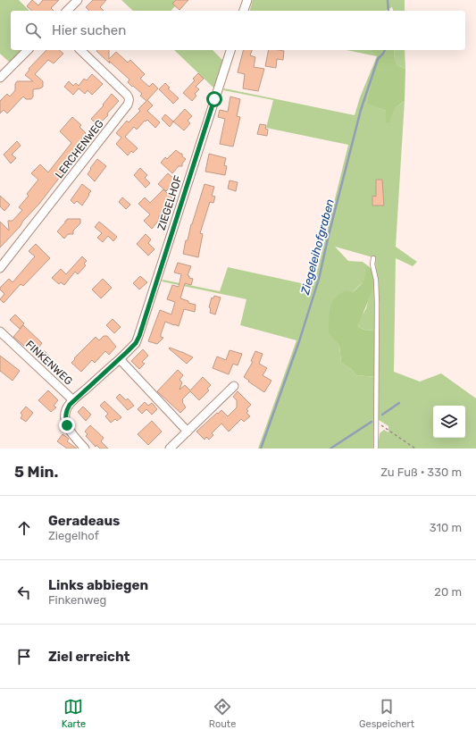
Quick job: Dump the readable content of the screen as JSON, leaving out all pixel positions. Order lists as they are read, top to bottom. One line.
{"streets":{"street":["LERCHENWEG","ZIEGELHOF","FINKENWEG"]},"crossings":[["ZIEGELHOF","FINKENWEG"]],"water":["Ziegeleihofgraben"],"page":{"search":"Hier suchen","heading":["5 Min.","Zu Fuß · 330 m"],"list":[["Geradeaus","Ziegelhof","310 m"],["Links abbiegen","Finkenweg","20 m"],"Ziel erreicht"],"nav":["Karte","Route","Gespeichert"]}}
